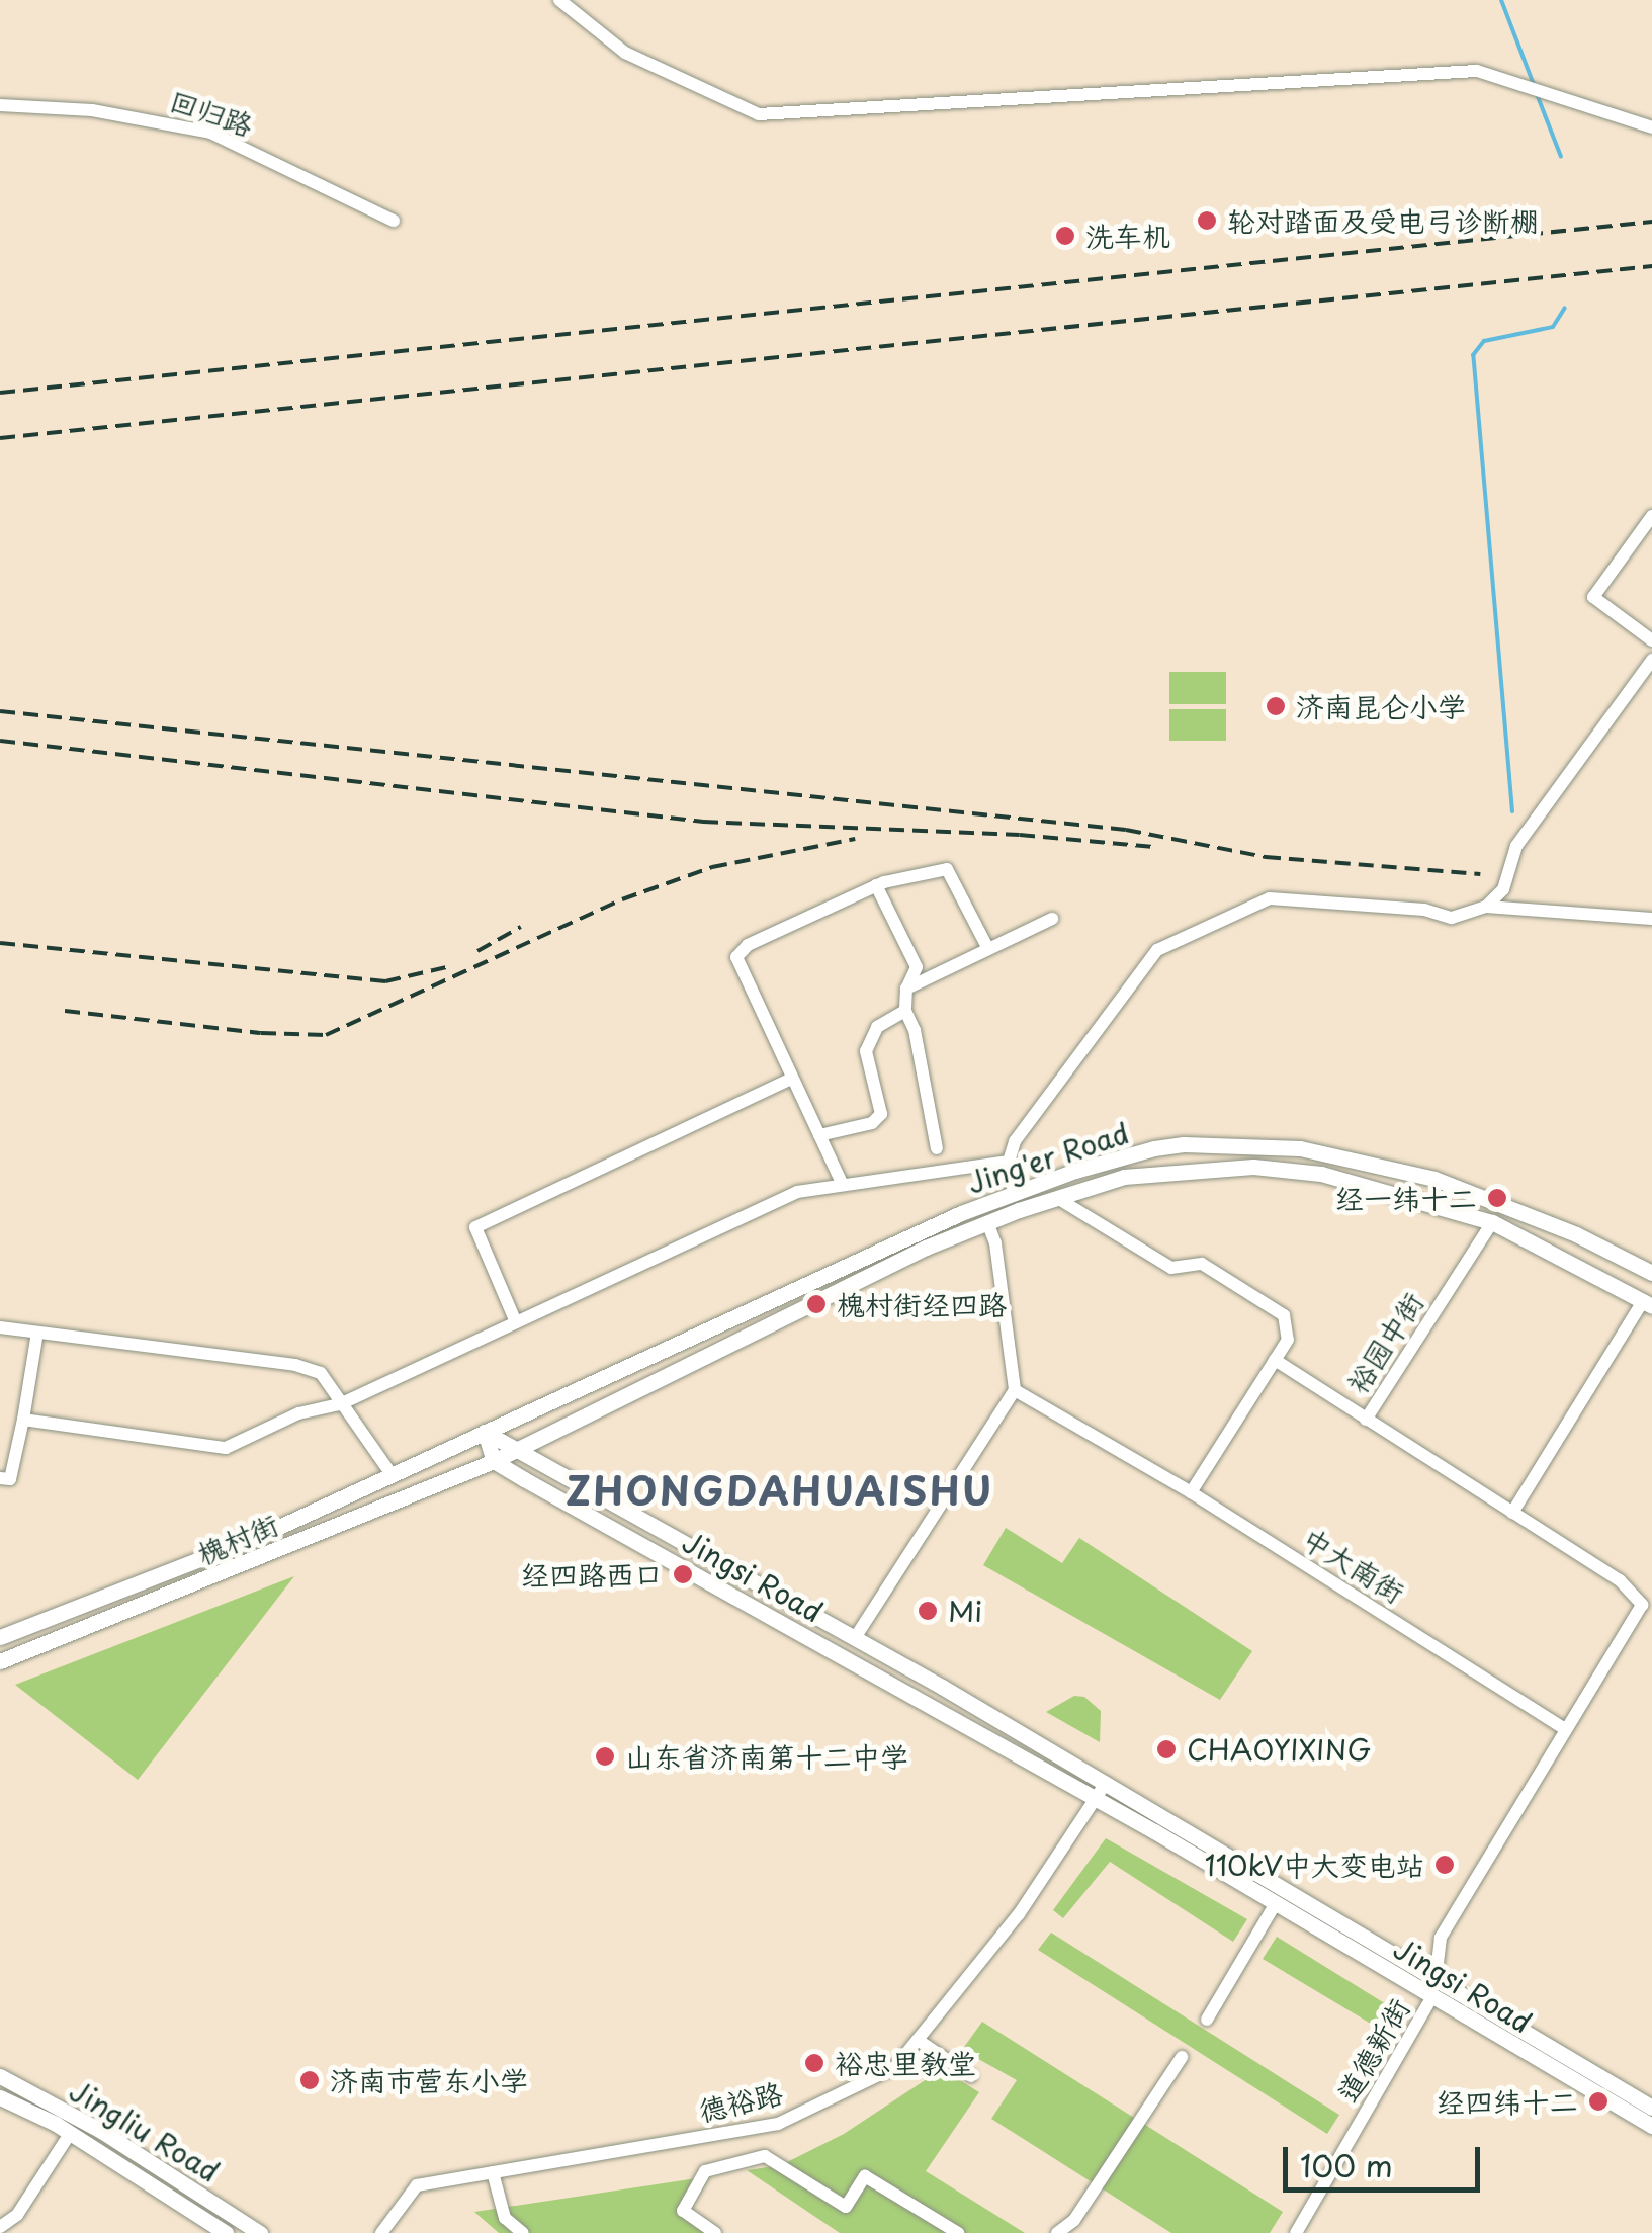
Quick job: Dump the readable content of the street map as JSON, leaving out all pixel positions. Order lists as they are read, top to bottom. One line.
{"streets":{"main road":["Jing'er Road","槐村街","Jingsi Road","Jingliu Road"],"street":["回归路","裕园中街","中大南街","道德新街","德裕路"]},"crossings":[["Jing'er Road","裕园中街"],["Jing'er Road","槐村街"],["Jing'er Road","Jingsi Road"],["槐村街","Jingsi Road"],["Jingsi Road","道德新街"],["Jingsi Road","德裕路"]],"districts":["ZHONGDAHUAISHU"],"places":["轮对踏面及受电弓诊断棚","洗车机","济南昆仑小学","经一纬十二","槐村街经四路","经四路西口","Mi","CHAOYIXING","山东省济南第十二中学","110kV中大变电站","裕忠里教堂","济南市营东小学","经四纬十二"],"scale_bar":"100 m"}
